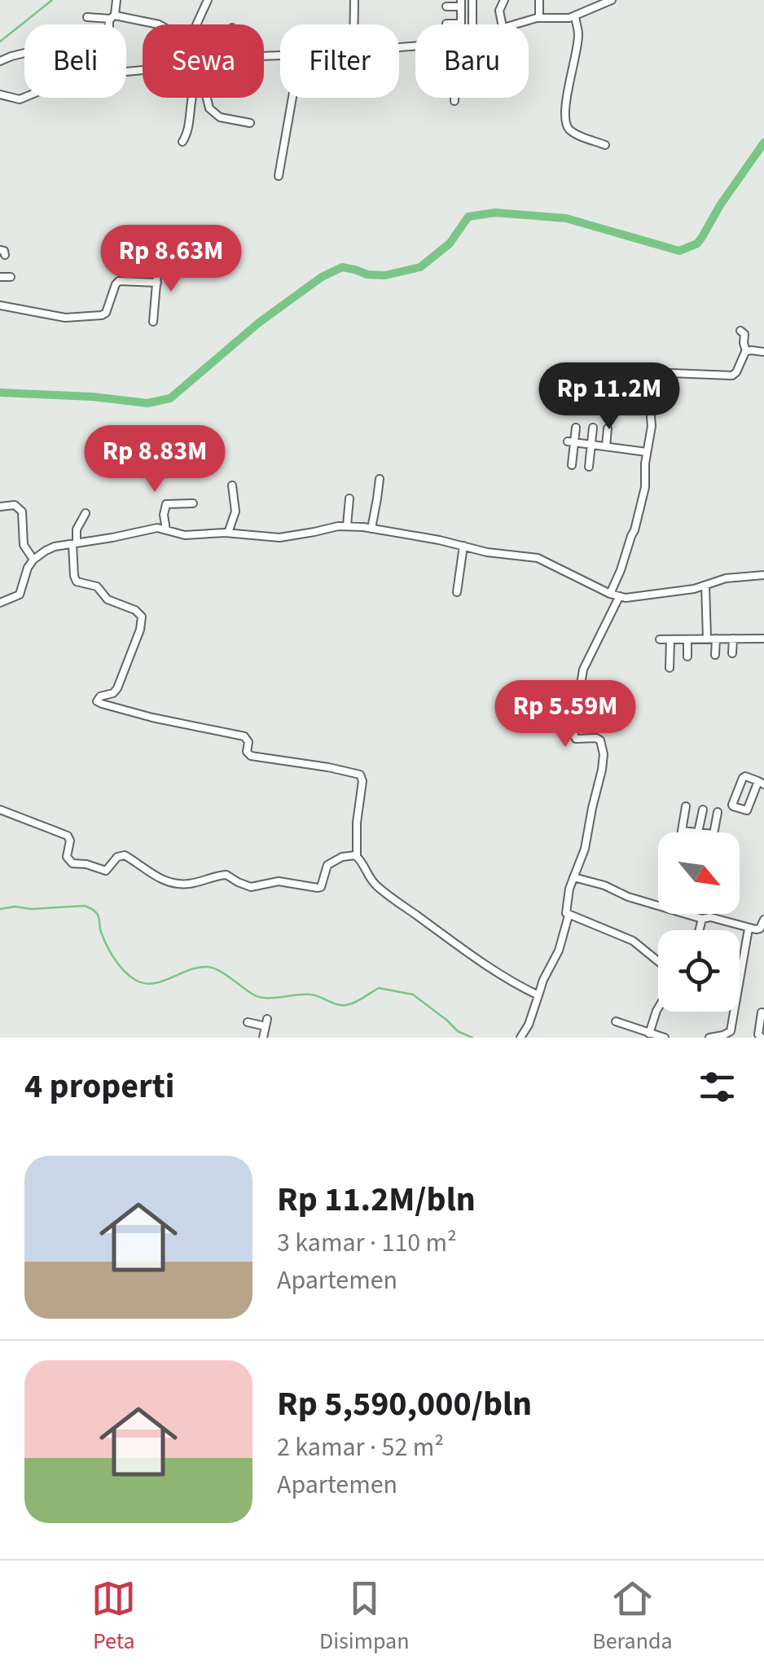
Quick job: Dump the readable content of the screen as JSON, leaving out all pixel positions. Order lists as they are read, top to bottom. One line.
{"north":"bottom right","page":{"chip":["Beli","Sewa","Filter","Baru"],"price":["Rp 8.63M","Rp 11.2M","Rp 8.83M","Rp 5.59M"],"heading":"4 properti","list":[{"name":"Rp 11.2M/bln","note":"3 kamar · 110 m² · Apartemen"},{"name":"Rp 5,590,000/bln","note":"2 kamar · 52 m² · Apartemen"}],"tabs":["Peta","Disimpan","Beranda"]}}
